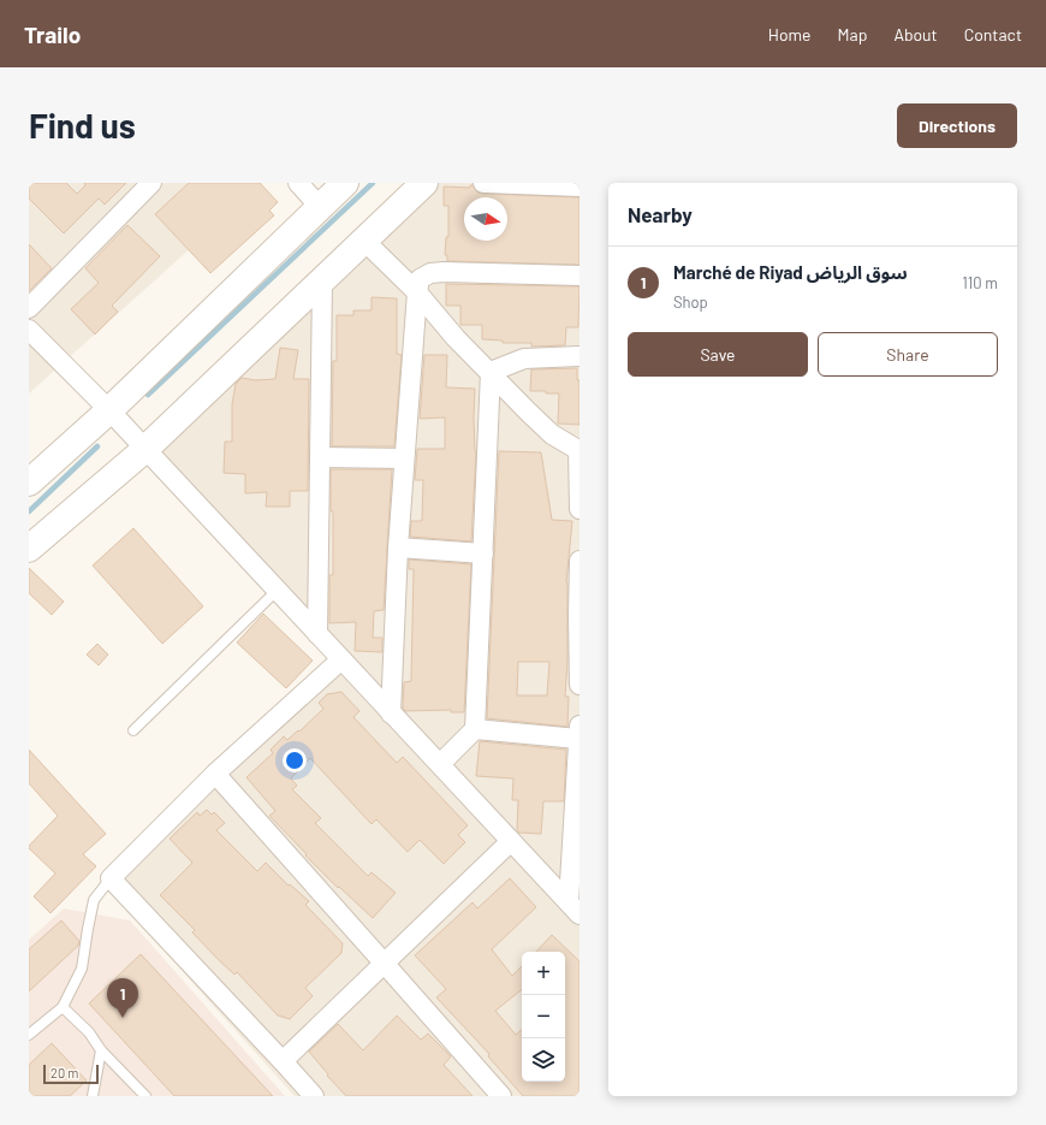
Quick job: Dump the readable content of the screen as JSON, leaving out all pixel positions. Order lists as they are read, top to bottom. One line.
{"scale_bar":"20 m","north":"right","page":{"header":"Trailo","nav":["Home","Map","About","Contact"],"buttons":["Directions",["Save","Share"]],"title":"Find us","heading":"Nearby","list":[{"mark":"1","name":"Marché de Riyad سوق الرياض","note":"Shop","value":"110 m"}],"map_buttons":["+","−"],"pins":"1","scale":"20 m"}}
